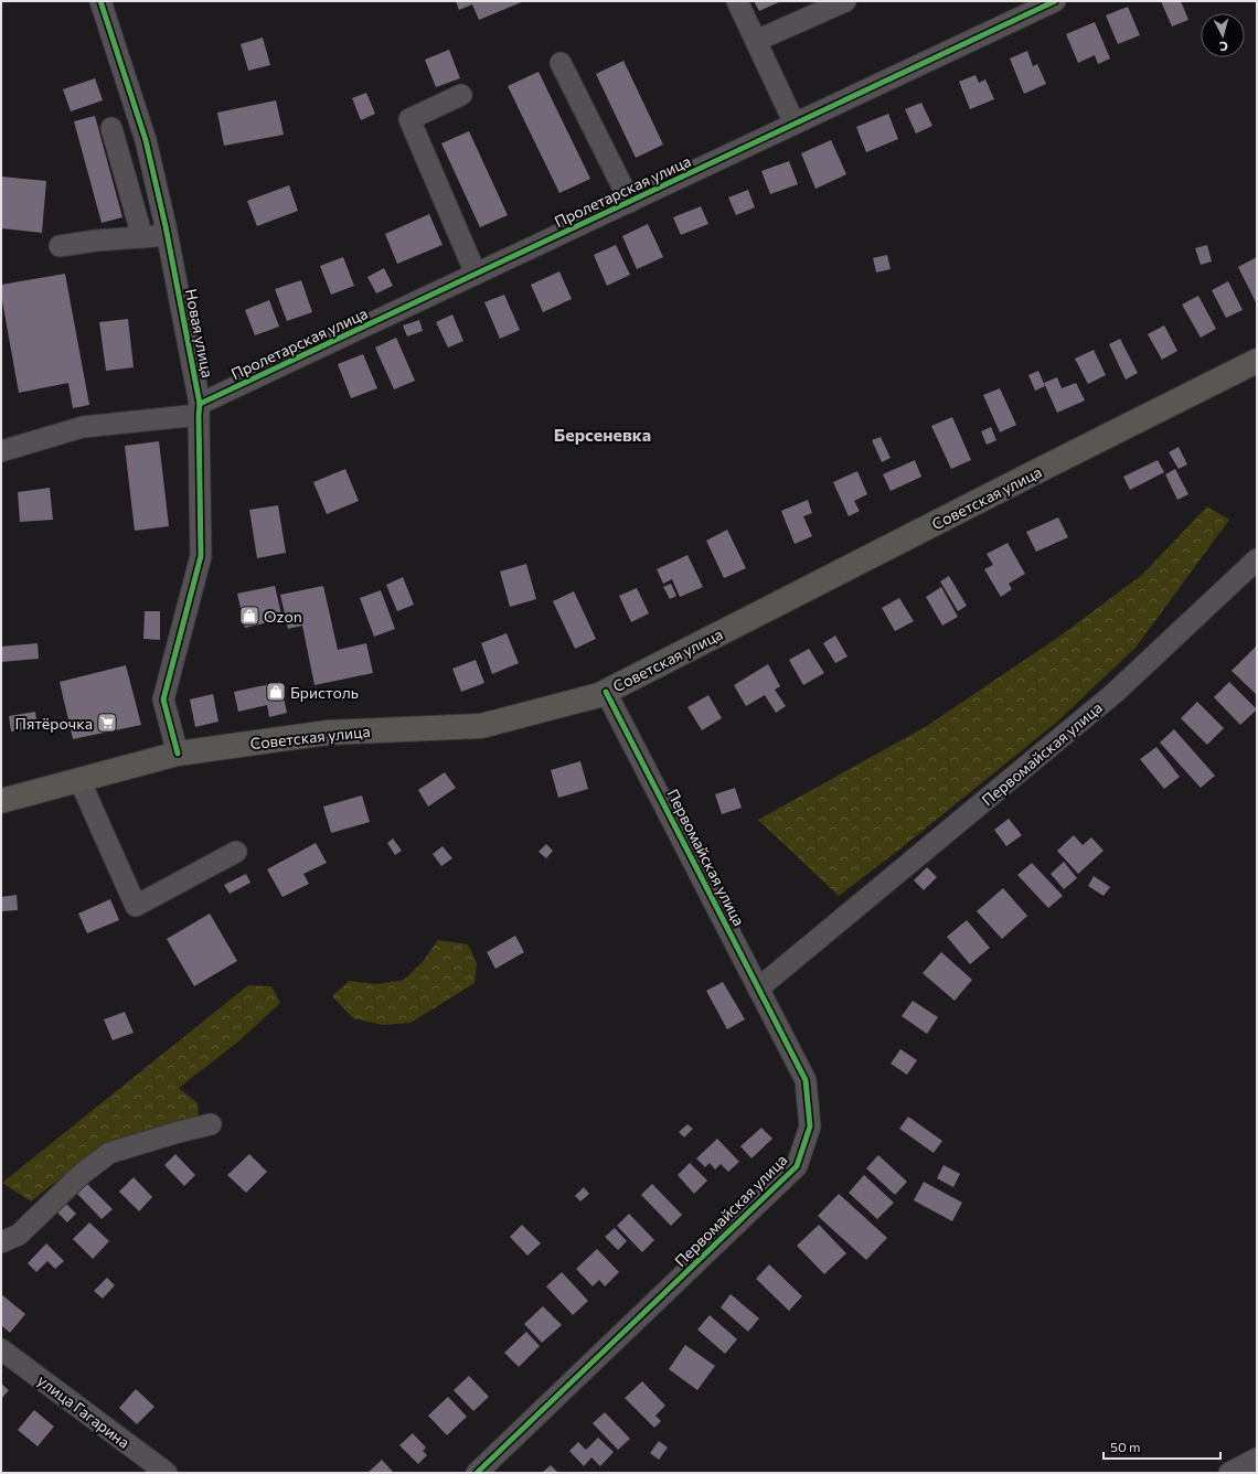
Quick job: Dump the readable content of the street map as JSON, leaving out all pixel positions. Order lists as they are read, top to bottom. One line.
{"streets":{"main road":["Советская улица"],"street":["Пролетарская улица","Новая улица","Первомайская улица","улица Гагарина"]},"crossings":[["Пролетарская улица","Новая улица"],["Новая улица","Советская улица"],["Советская улица","Первомайская улица"]],"districts":["Берсеневка"],"places":{"shop":["Ozon","Бристоль"],"supermarket":["Пятёрочка"]},"scale_bar":"50 m","north":"bottom"}
